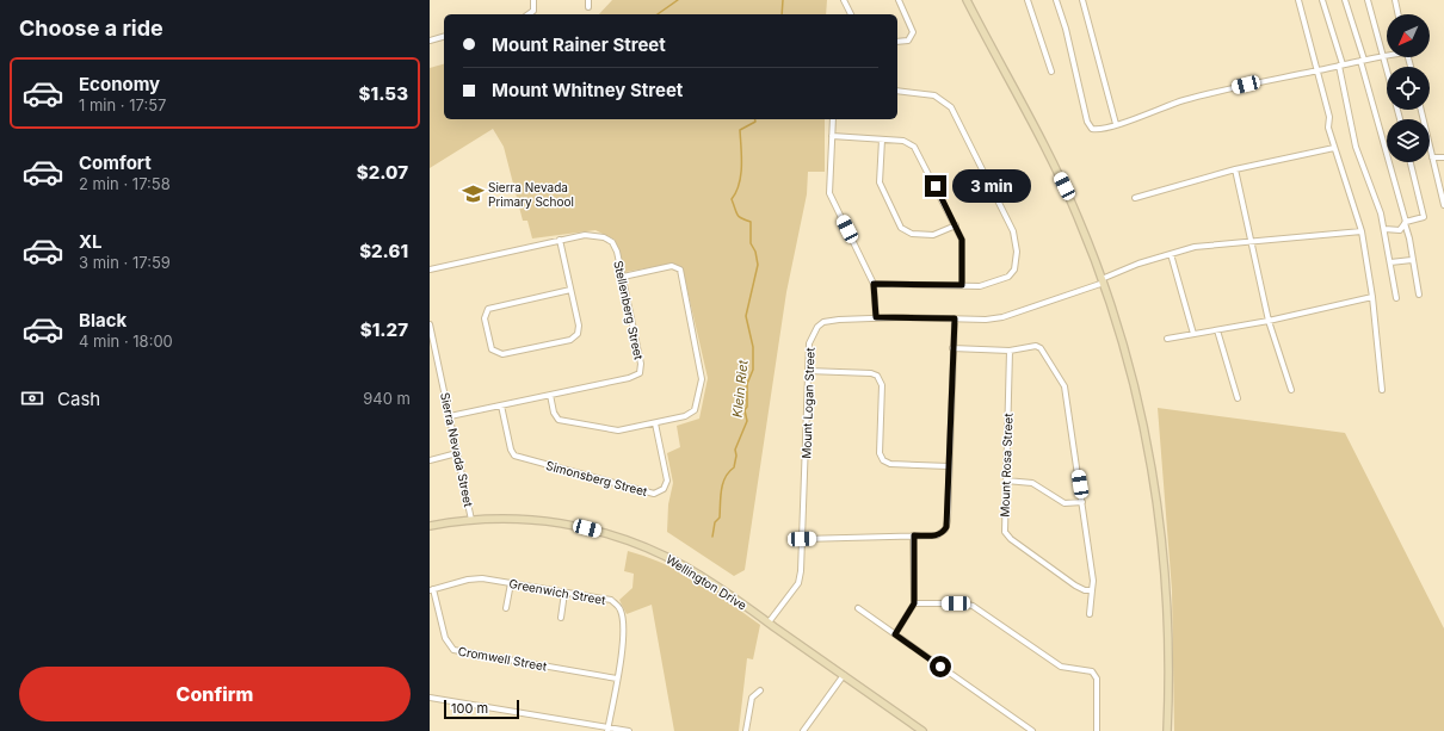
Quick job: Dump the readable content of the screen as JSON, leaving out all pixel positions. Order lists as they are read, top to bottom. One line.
{"streets":{"main road":["Wellington Drive"],"street":["Stellenberg Street","Mount Logan Street","Sierra Nevada Street","Mount Rosa Street","Simonsberg Street","Greenwich Street","Cromwell Street"]},"crossings":[["Stellenberg Street","Sierra Nevada Street"],["Stellenberg Street","Simonsberg Street"],["Mount Logan Street","Wellington Drive"],["Sierra Nevada Street","Wellington Drive"],["Greenwich Street","Cromwell Street"]],"water":["Klein Riet"],"places":{"school or university":["Sierra Nevada Primary School"]},"scale_bar":"100 m","north":"bottom left","page":{"heading":"Choose a ride","banner":["Mount Rainer Street","Mount Whitney Street"],"list":[{"name":"Economy","note":"1 min · 17:57","value":"$1.53"},{"name":"Comfort","note":"2 min · 17:58","value":"$2.07"},{"name":"XL","note":"3 min · 17:59","value":"$2.61"},{"name":"Black","note":"4 min · 18:00","value":"$1.27"}],"bubble":"3 min","pay":["Cash","940 m"],"buttons":"Confirm","scale":"100 m"}}
